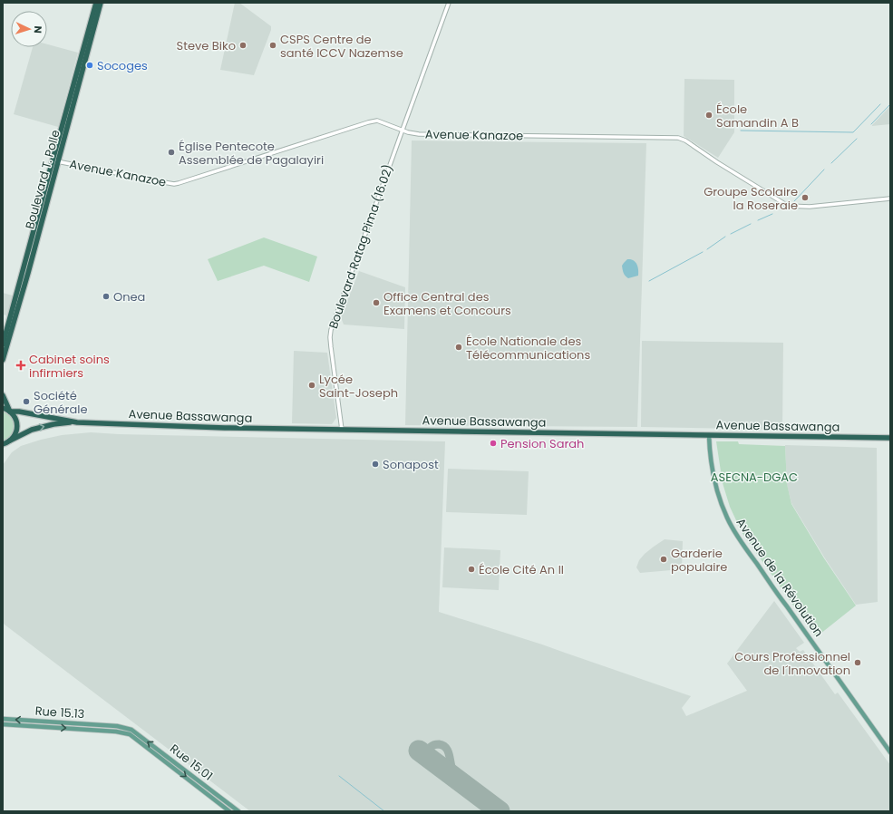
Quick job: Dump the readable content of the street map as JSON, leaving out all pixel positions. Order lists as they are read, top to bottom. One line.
{"streets":{"highway":["Boulevard T. Polle","Avenue Bassawanga"],"main road":["Avenue de la Révolution","Rue 15.13","Rue 15.01"],"street":["Avenue Kanazoe","Boulevard Ratag Pima (16.02)"]},"crossings":[["Avenue Kanazoe","Boulevard T. Polle"],["Avenue Kanazoe","Boulevard Ratag Pima (16.02)"],["Boulevard Ratag Pima (16.02)","Avenue Bassawanga"],["Avenue Bassawanga","Avenue de la Révolution"],["Rue 15.13","Rue 15.01"]],"parks":["ASECNA-DGAC"],"places":{"other":["Steve Biko","CSPS Centre de santé ICCV Nazemse","Socoges","École Samandin A B","Église Pentecote Assemblée de Pagalayiri","Groupe Scolaire la Roseraie","Onea","Office Central des Examens et Concours","École Nationale des Télécommunications","Lycée Saint-Joseph","Société Générale","Pension Sarah","Sonapost","Garderie populaire","École Cité An II","Cours Professionnel de l´Innovation"],"health":["Cabinet soins infirmiers"]},"north":"right"}
